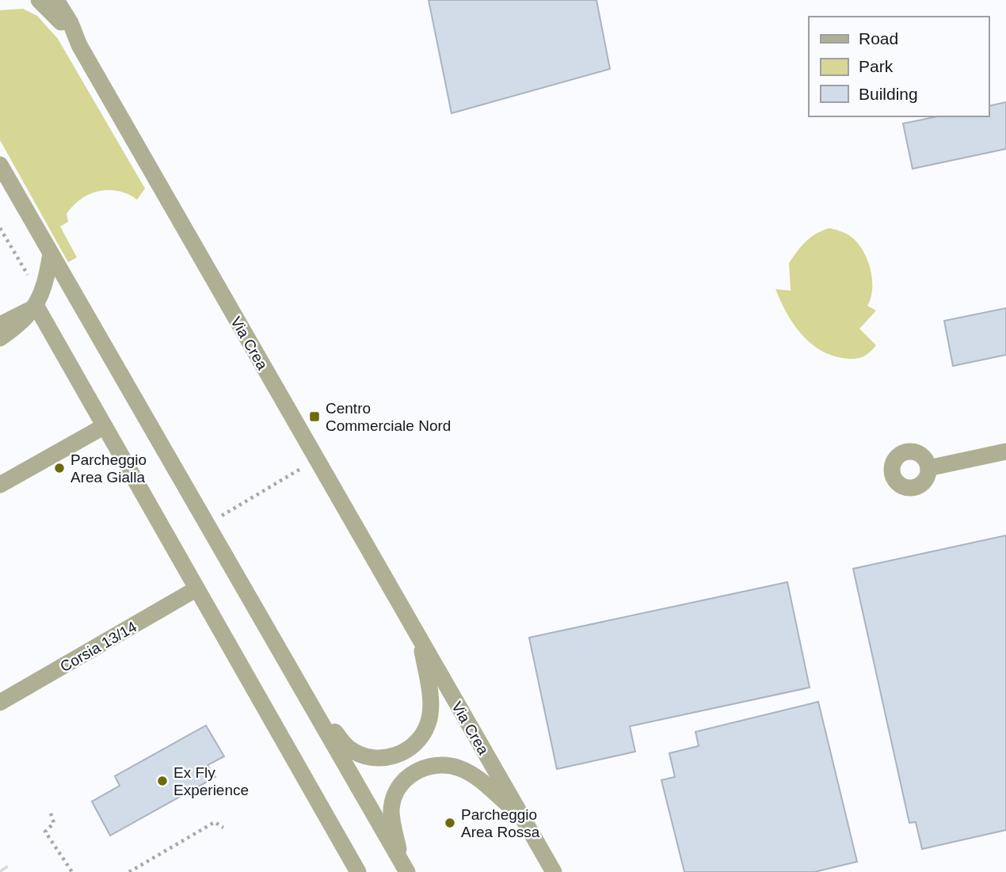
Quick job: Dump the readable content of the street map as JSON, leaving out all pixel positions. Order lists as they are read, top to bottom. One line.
{"streets":{"street":["Via Crea","Corsia 13/14"]},"places":{"transit":["Centro Commerciale Nord"],"other":["Parcheggio Area Gialla","Ex Fly Experience","Parcheggio Area Rossa"]},"legend":["Road","Park","Building"]}
